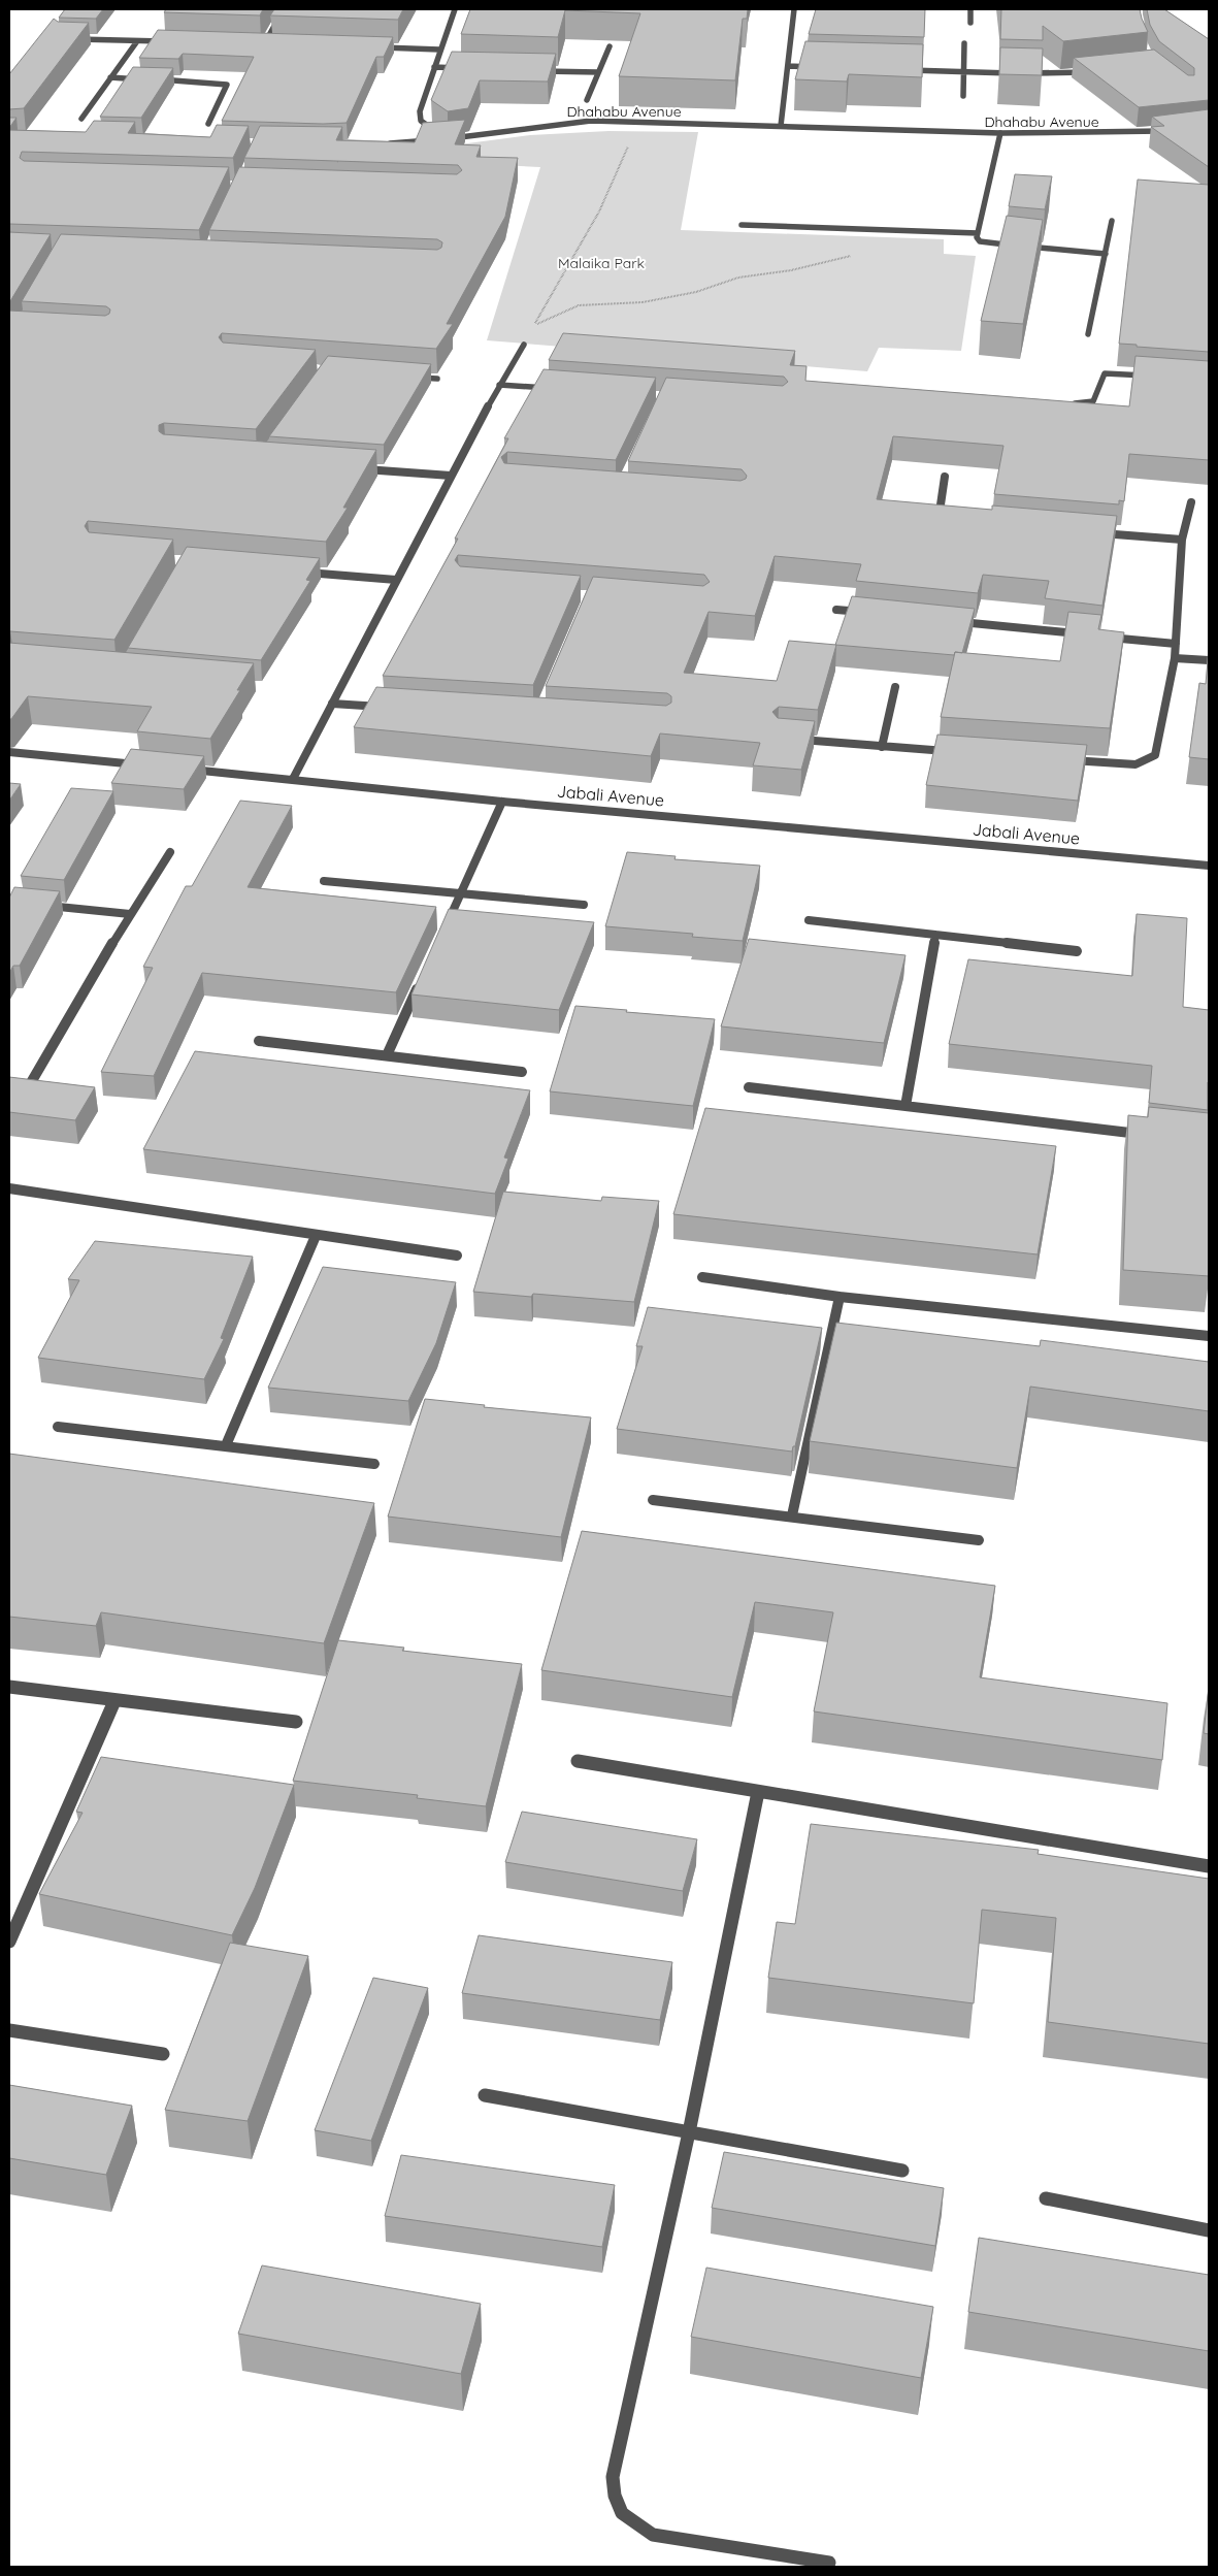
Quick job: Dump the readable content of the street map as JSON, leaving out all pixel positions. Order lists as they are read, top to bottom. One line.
{"streets":{"street":["Dhahabu Avenue","Jabali Avenue"]},"parks":["Malaika Park"]}
